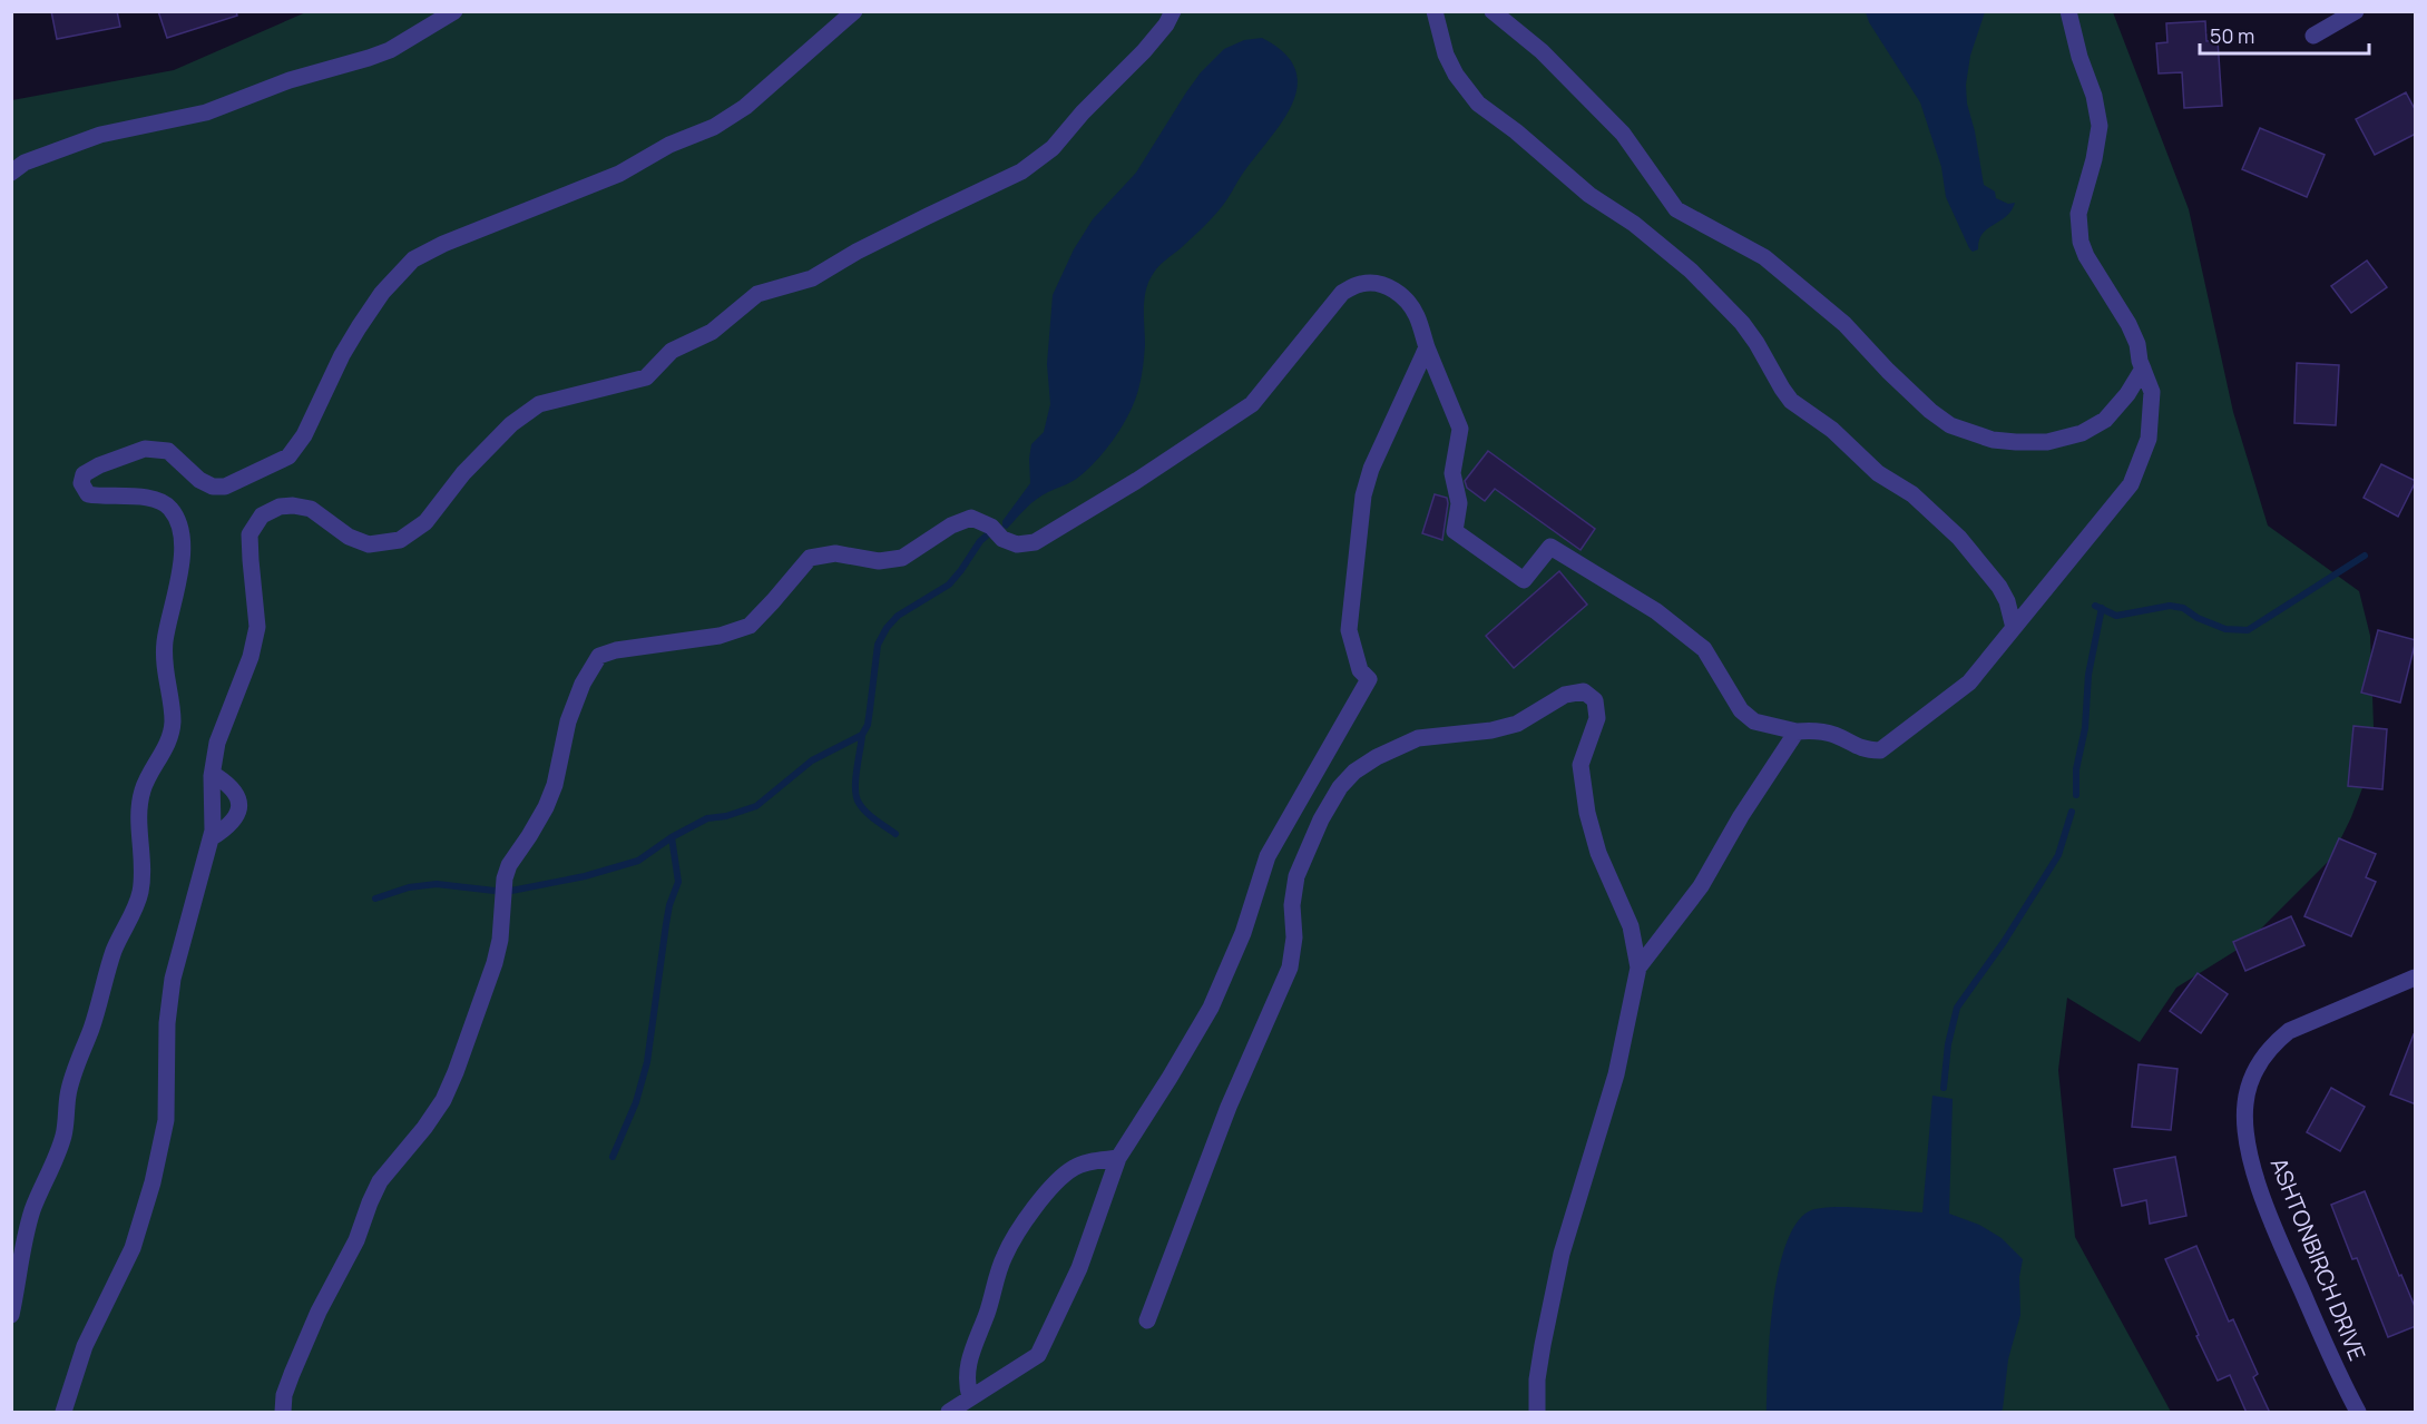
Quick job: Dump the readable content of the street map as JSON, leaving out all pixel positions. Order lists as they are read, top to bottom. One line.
{"streets":{"street":["ASHTONBIRCH DRIVE"]},"scale_bar":"50 m"}
